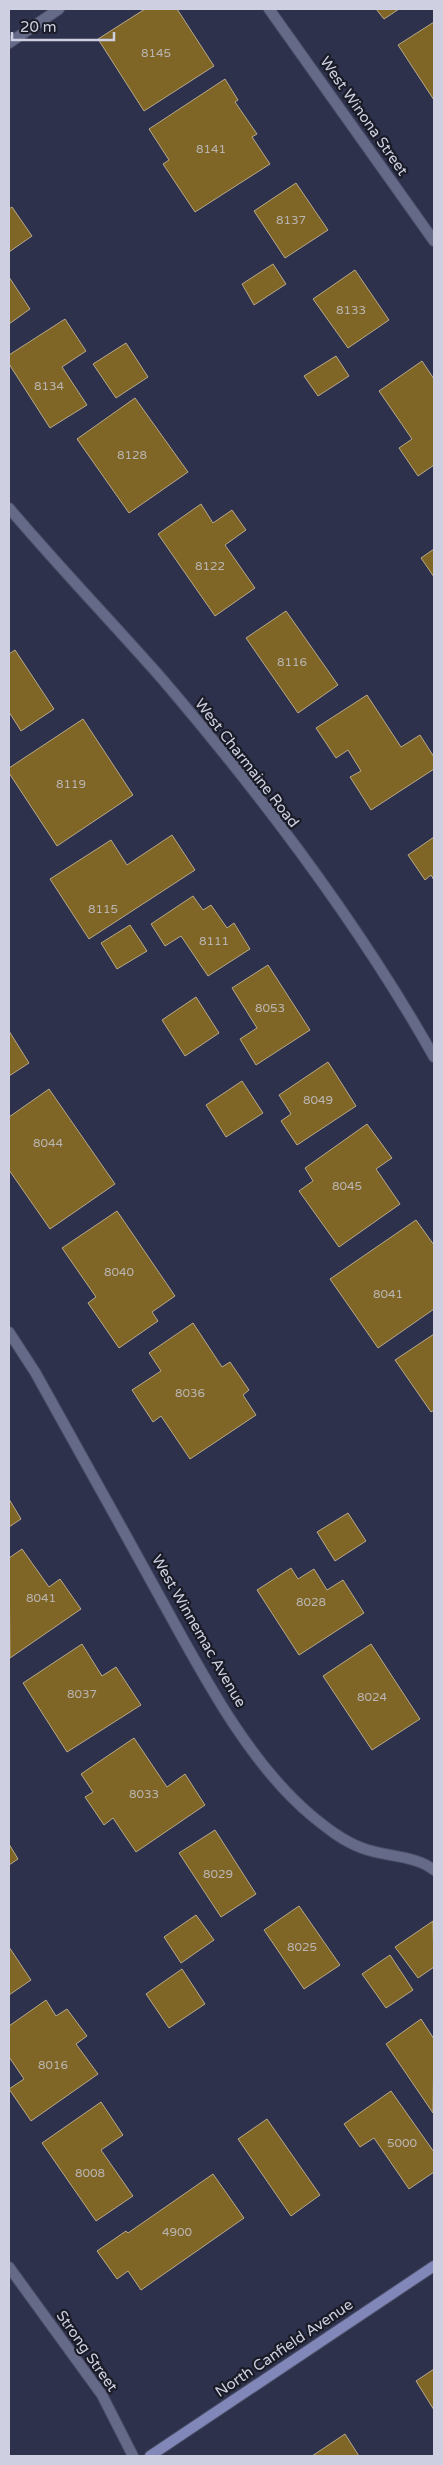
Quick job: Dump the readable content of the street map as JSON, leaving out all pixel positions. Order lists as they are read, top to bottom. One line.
{"streets":{"street":["West Winona Street","West Charmaine Road","West Winnemac Avenue","North Canfield Avenue","Strong Street"]},"house_numbers":["8145","8141","8137","8133","8134","8128","8122","8116","8119","8115","8111","8053","8049","8044","8045","8040","8041","8036","8041","8028","8037","8024","8033","8029","8025","8016","5000","8008","4900"],"scale_bar":"20 m"}
